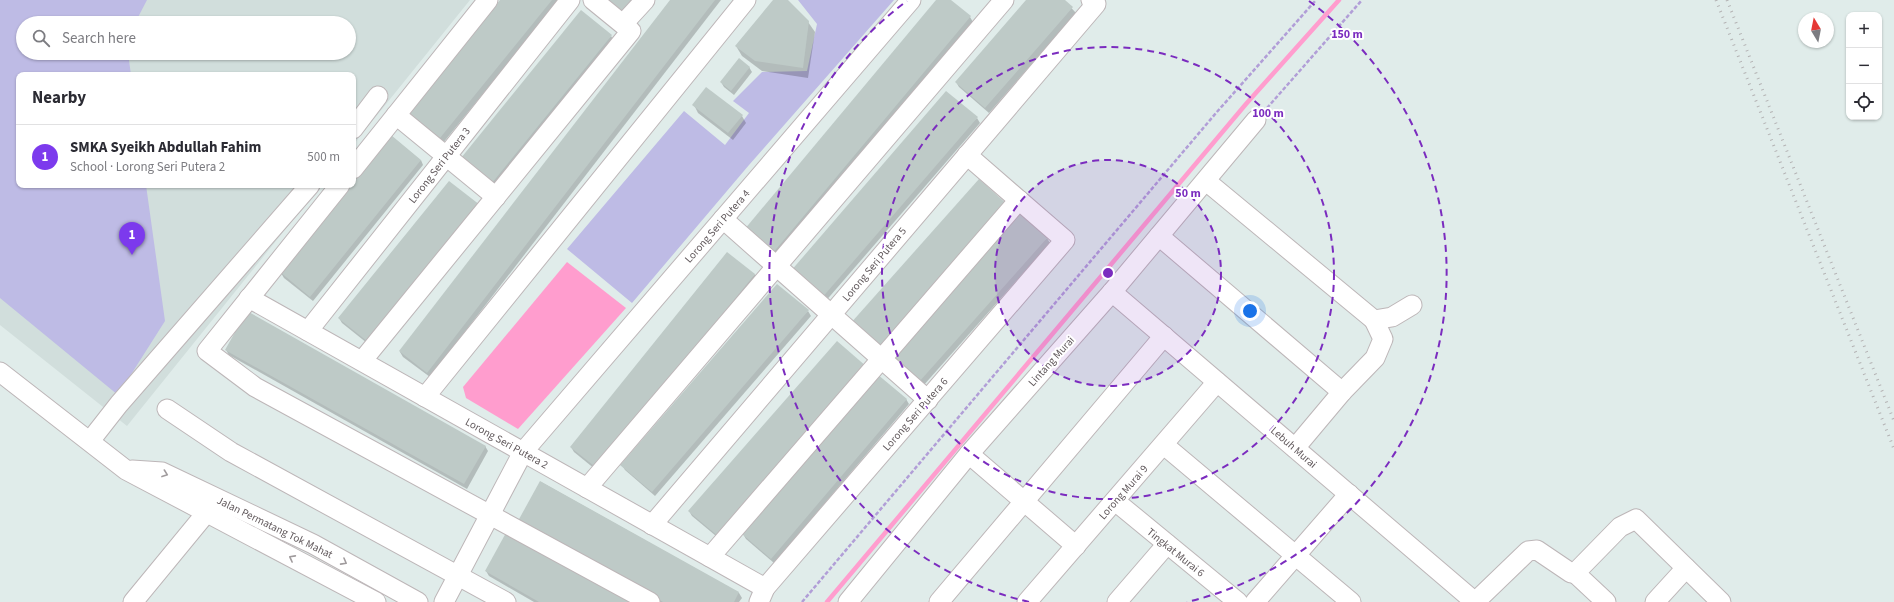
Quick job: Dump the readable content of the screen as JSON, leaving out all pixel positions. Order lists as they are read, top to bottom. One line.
{"streets":{"street":["Lorong Seri Putera 3","Lorong Seri Putera 4","Lorong Seri Putera 5","Lintang Murai","Lorong Seri Putera 6","Lorong Seri Putera 2","Lebuh Murai","Lorong Murai 9","Jalan Permatang Tok Mahat","Tingkat Murai 6"]},"crossings":[["Lorong Seri Putera 3","Lorong Seri Putera 2"],["Lorong Seri Putera 4","Lorong Seri Putera 2"],["Lorong Seri Putera 5","Lorong Seri Putera 2"],["Lintang Murai","Lebuh Murai"],["Lorong Seri Putera 6","Lorong Seri Putera 2"],["Lebuh Murai","Lorong Murai 9"],["Lorong Murai 9","Tingkat Murai 6"]],"north":"top","page":{"map_buttons":["+","−"],"search":"Search here","heading":"Nearby","list":[{"mark":"1","name":"SMKA Syeikh Abdullah Fahim","note":"School · Lorong Seri Putera 2","value":"500 m"}],"pins":"1"},"rings":["150 m","100 m","50 m"]}
